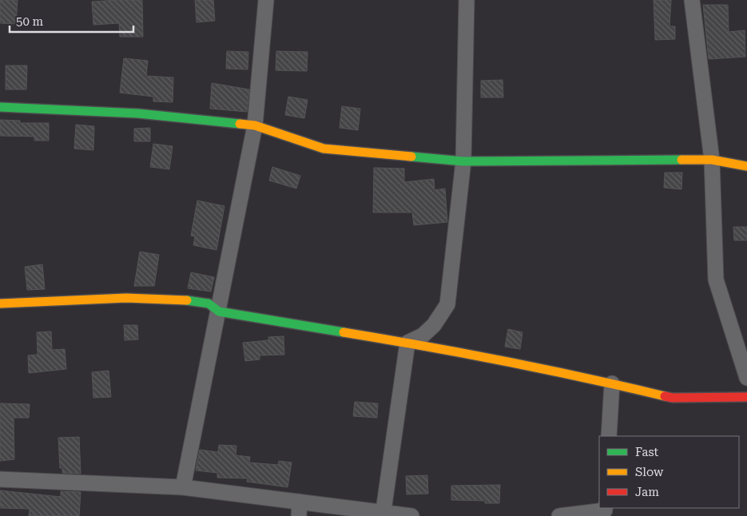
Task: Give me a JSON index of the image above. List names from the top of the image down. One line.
{"legend":["Fast","Slow","Jam"],"scale_bar":"50 m"}
